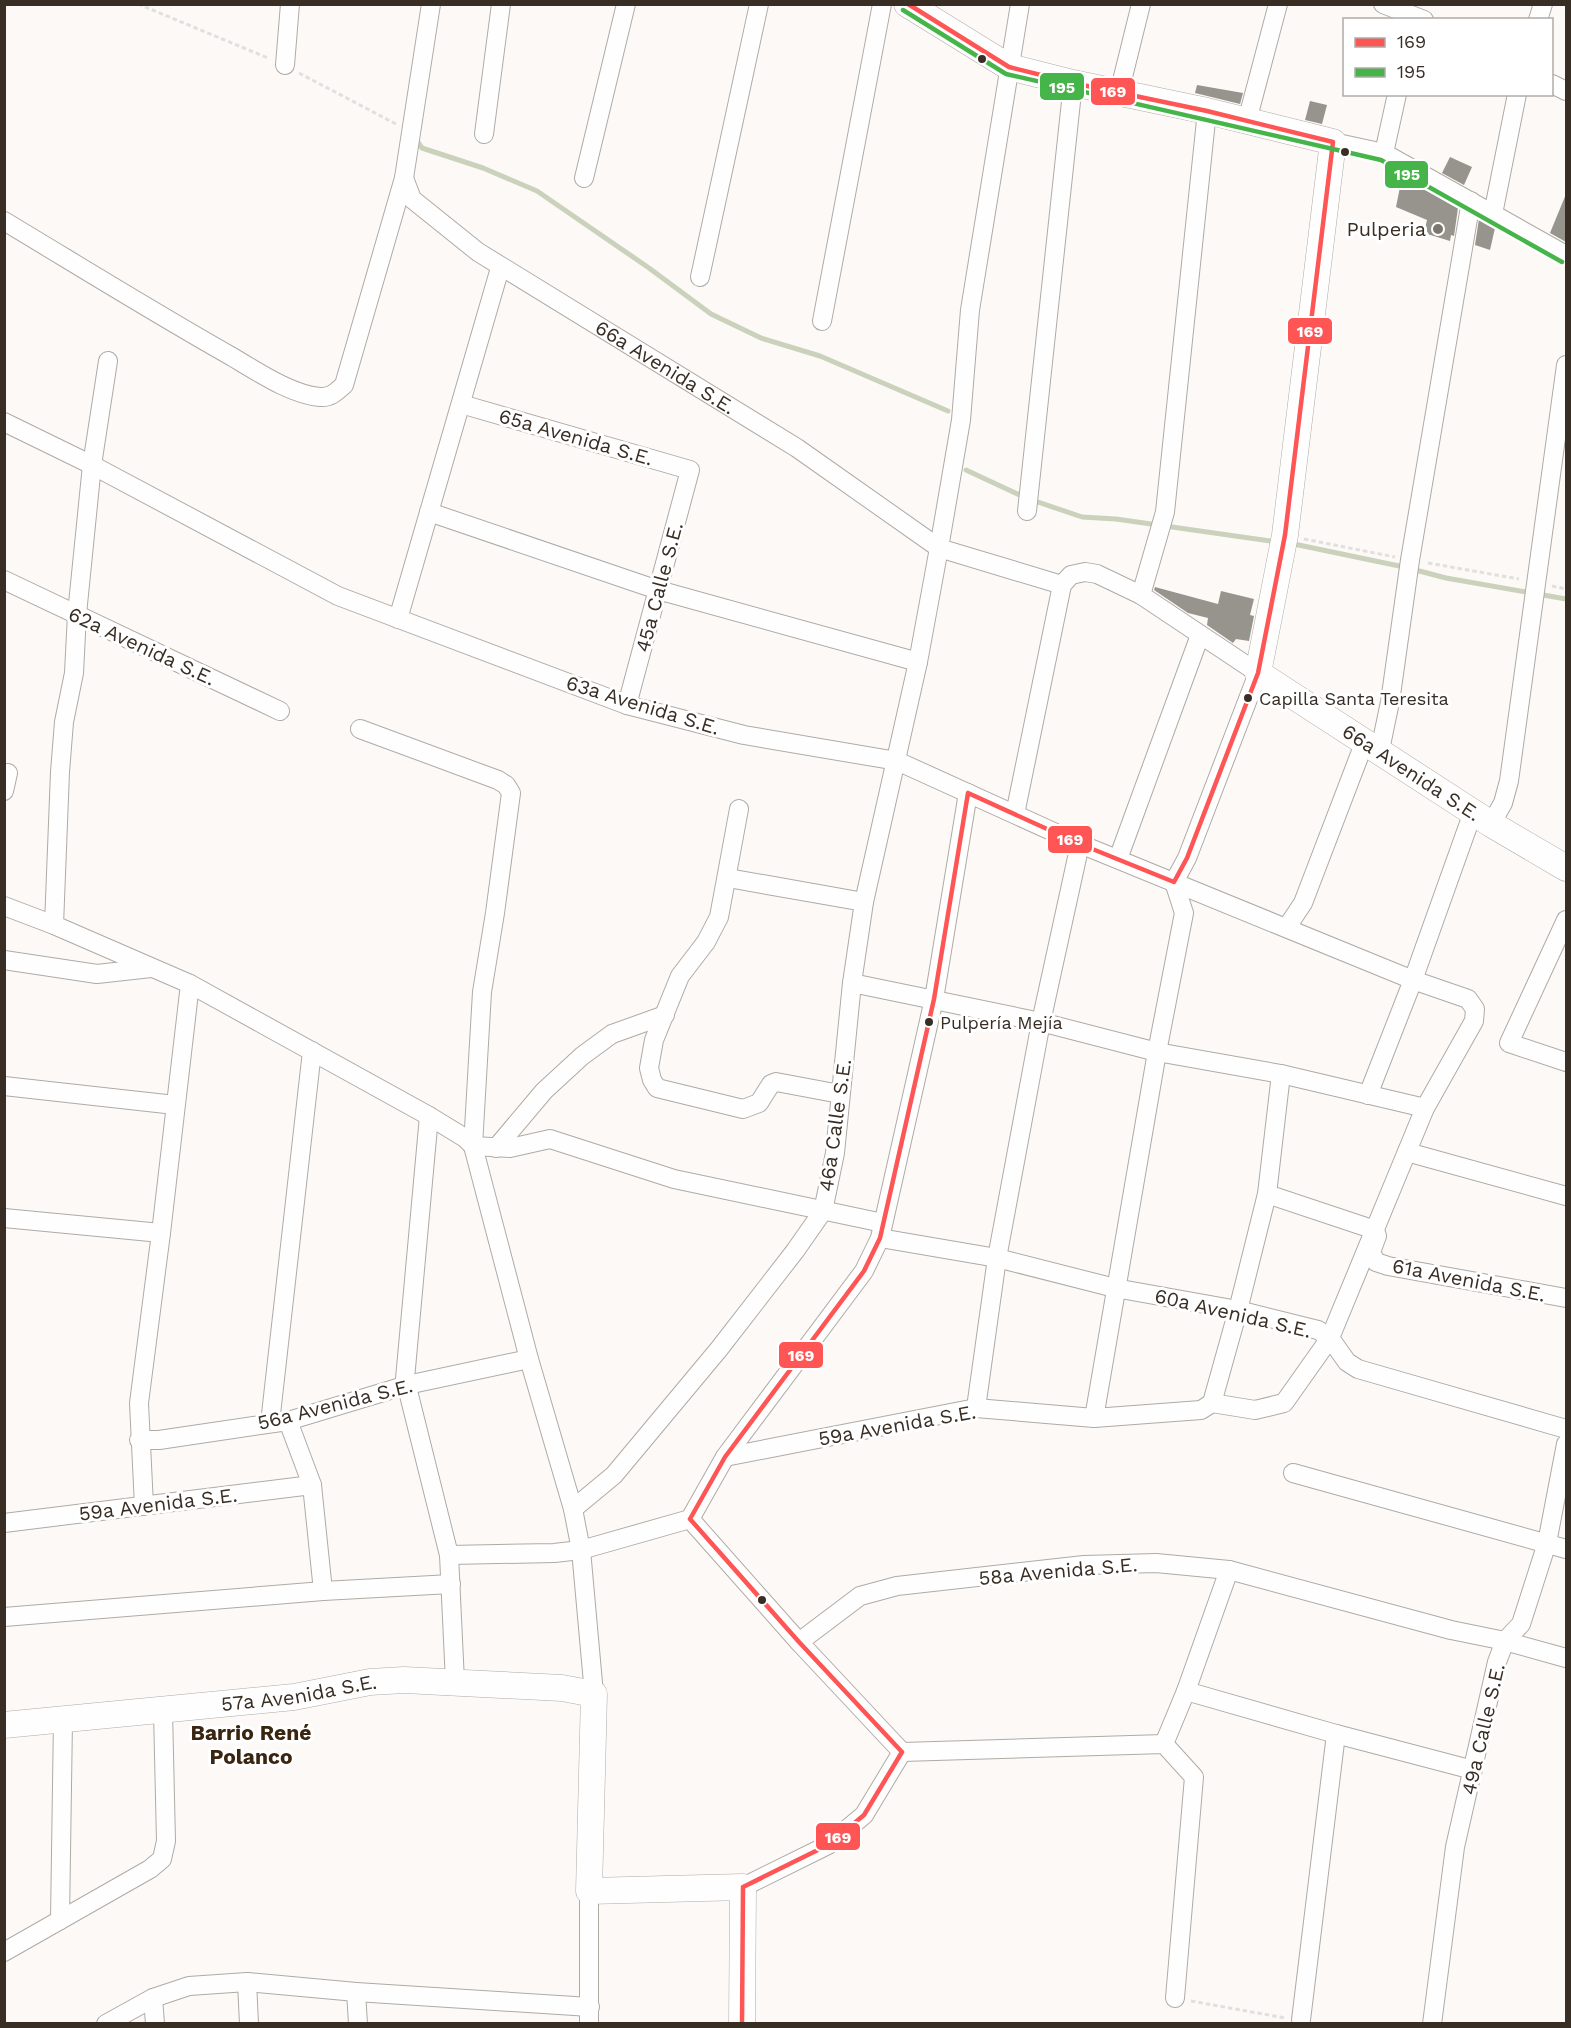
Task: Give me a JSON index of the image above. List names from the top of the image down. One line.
{"streets":{"street":["66a Avenida S.E.","65a Avenida S.E.","45a Calle S.E.","62a Avenida S.E.","63a Avenida S.E.","46a Calle S.E.","61a Avenida S.E.","60a Avenida S.E.","56a Avenida S.E.","59a Avenida S.E.","58a Avenida S.E.","57a Avenida S.E.","49a Calle S.E."]},"crossings":[["66a Avenida S.E.","46a Calle S.E."],["65a Avenida S.E.","45a Calle S.E."],["45a Calle S.E.","63a Avenida S.E."],["63a Avenida S.E.","46a Calle S.E."],["46a Calle S.E.","60a Avenida S.E."],["58a Avenida S.E.","49a Calle S.E."]],"districts":["Barrio René Polanco"],"places":["Pulperia","Capilla Santa Teresita","Pulpería Mejía"],"lines":["transit line 169","transit line 195"],"legend":["169","195"]}
